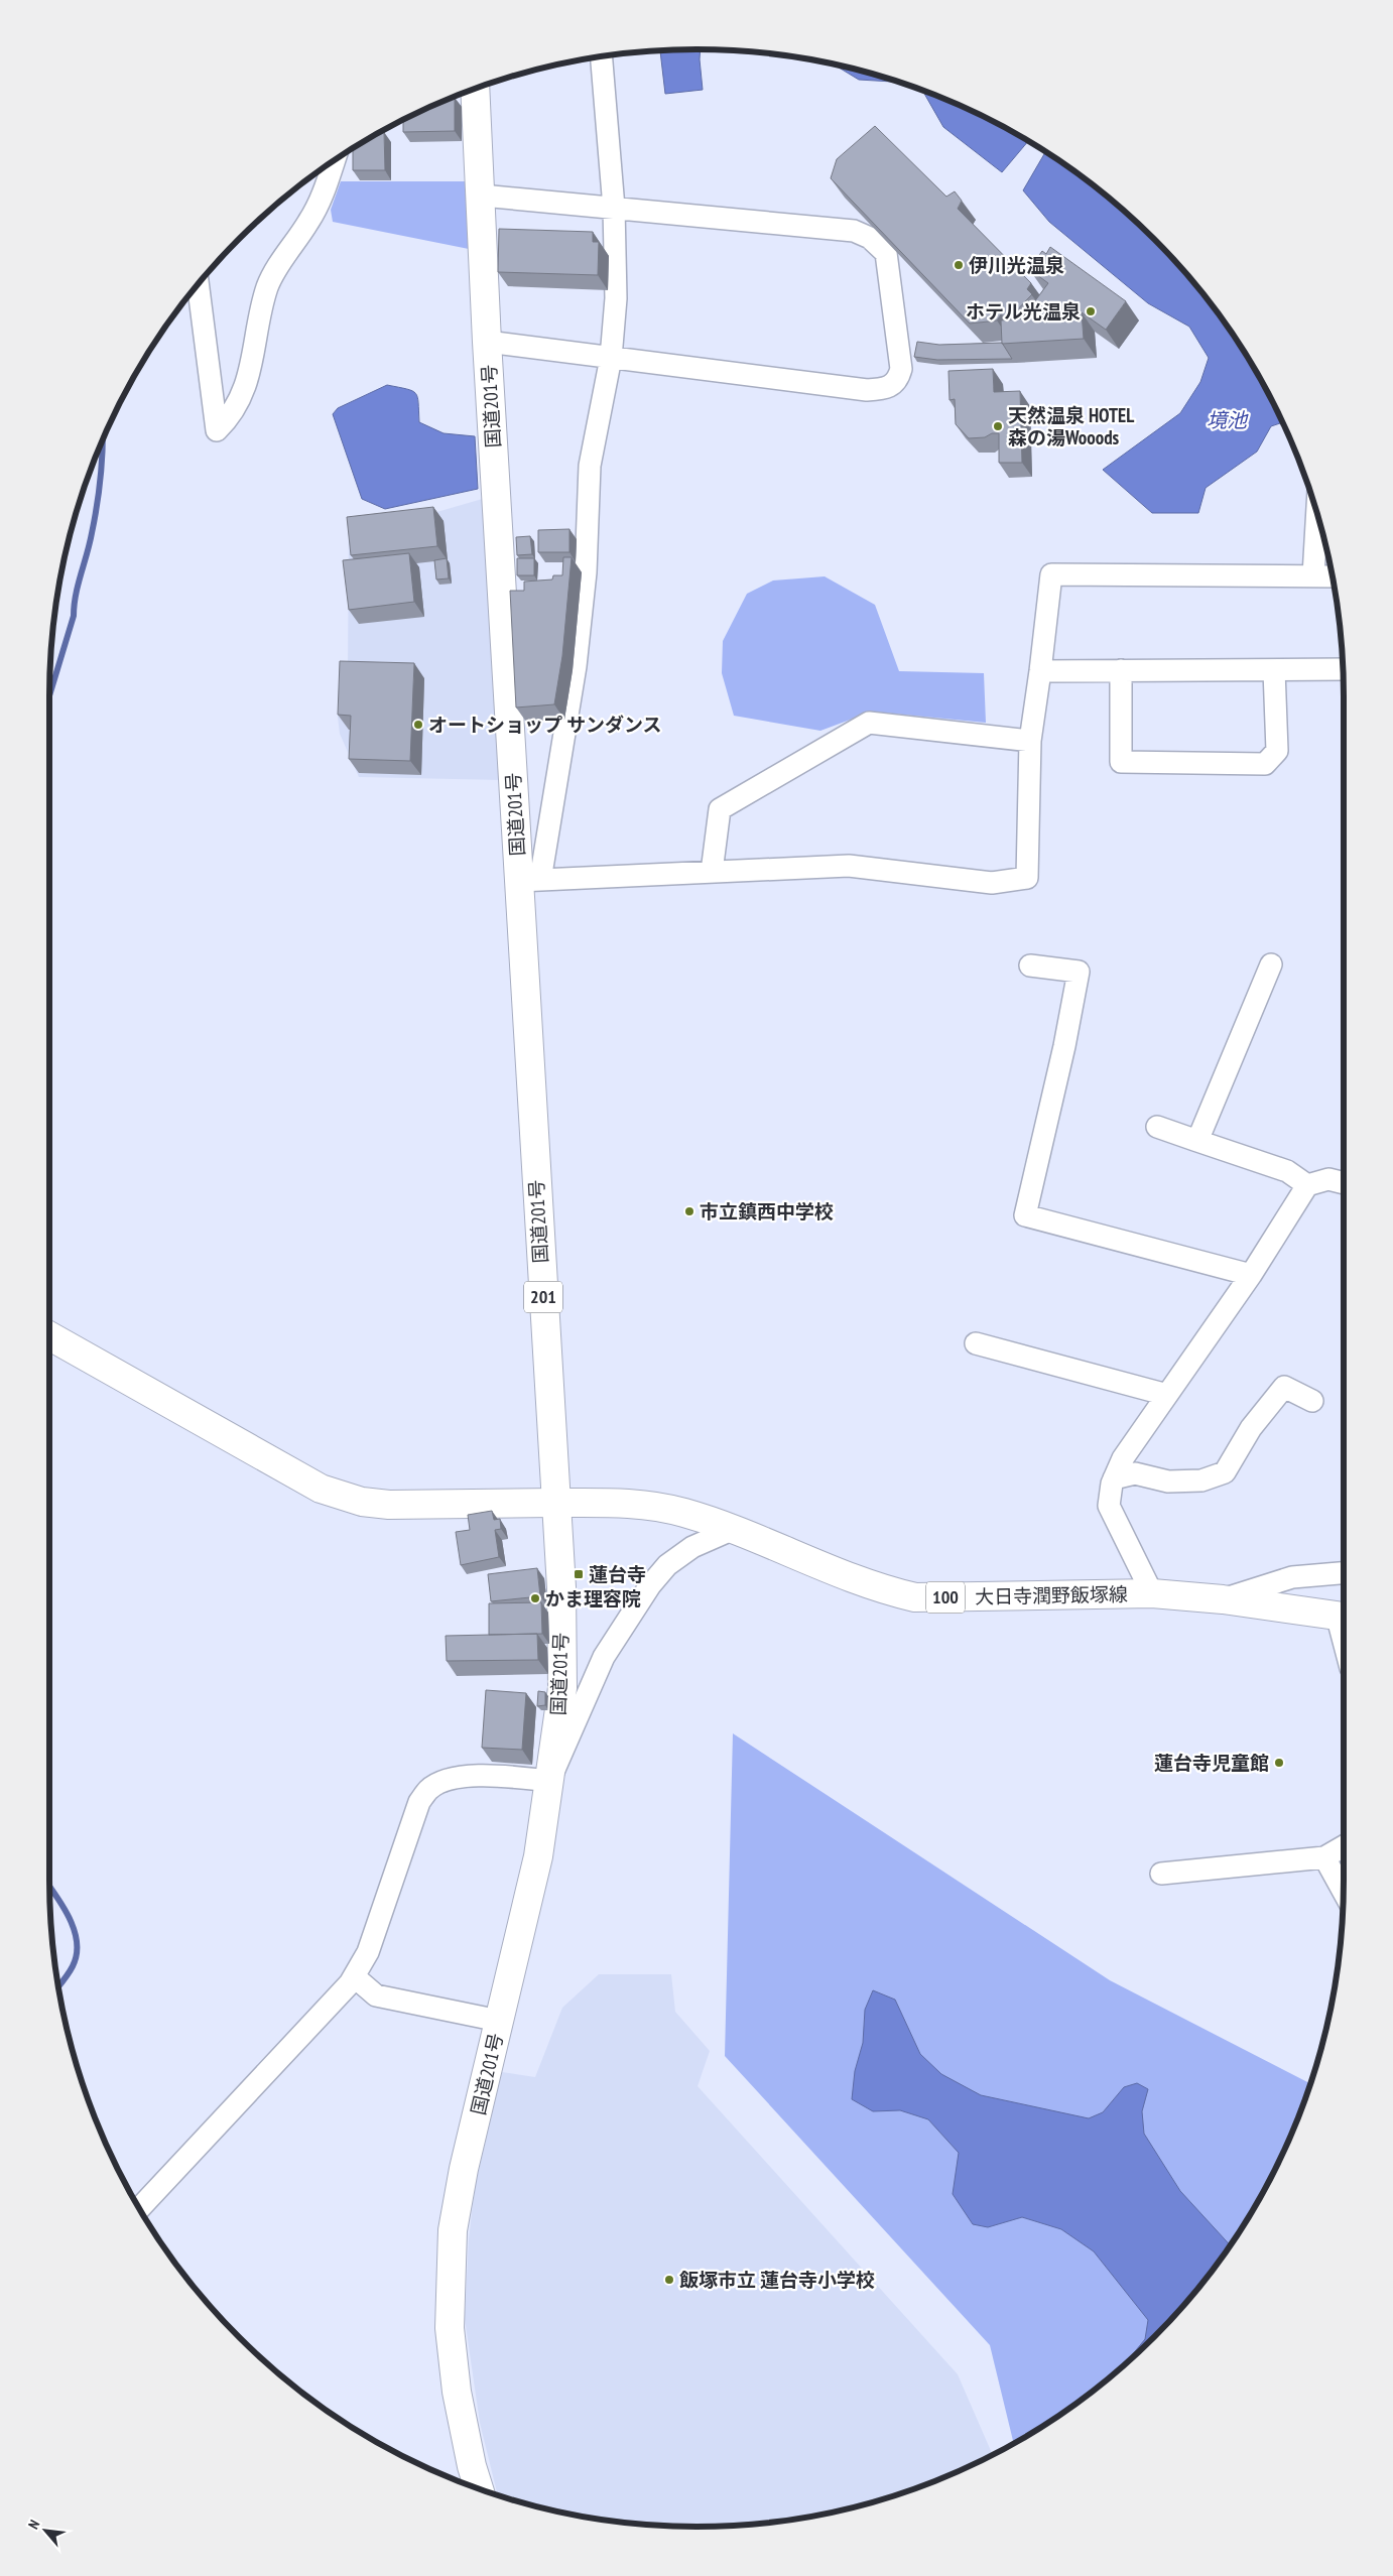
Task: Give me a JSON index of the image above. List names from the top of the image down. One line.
{"streets":{"main road":["国道201号","201","大日寺潤野飯塚線","100"]},"crossings":[["国道201号","大日寺潤野飯塚線"]],"water":["境池"],"places":{"other":["伊川光温泉","ホテル光温泉","天然温泉 HOTEL 森の湯Wooods","オートショップ サンダンス","市立鎮西中学校","かま理容院","蓮台寺児童館","飯塚市立 蓮台寺小学校"],"transit":["蓮台寺"]},"north":"top left"}
